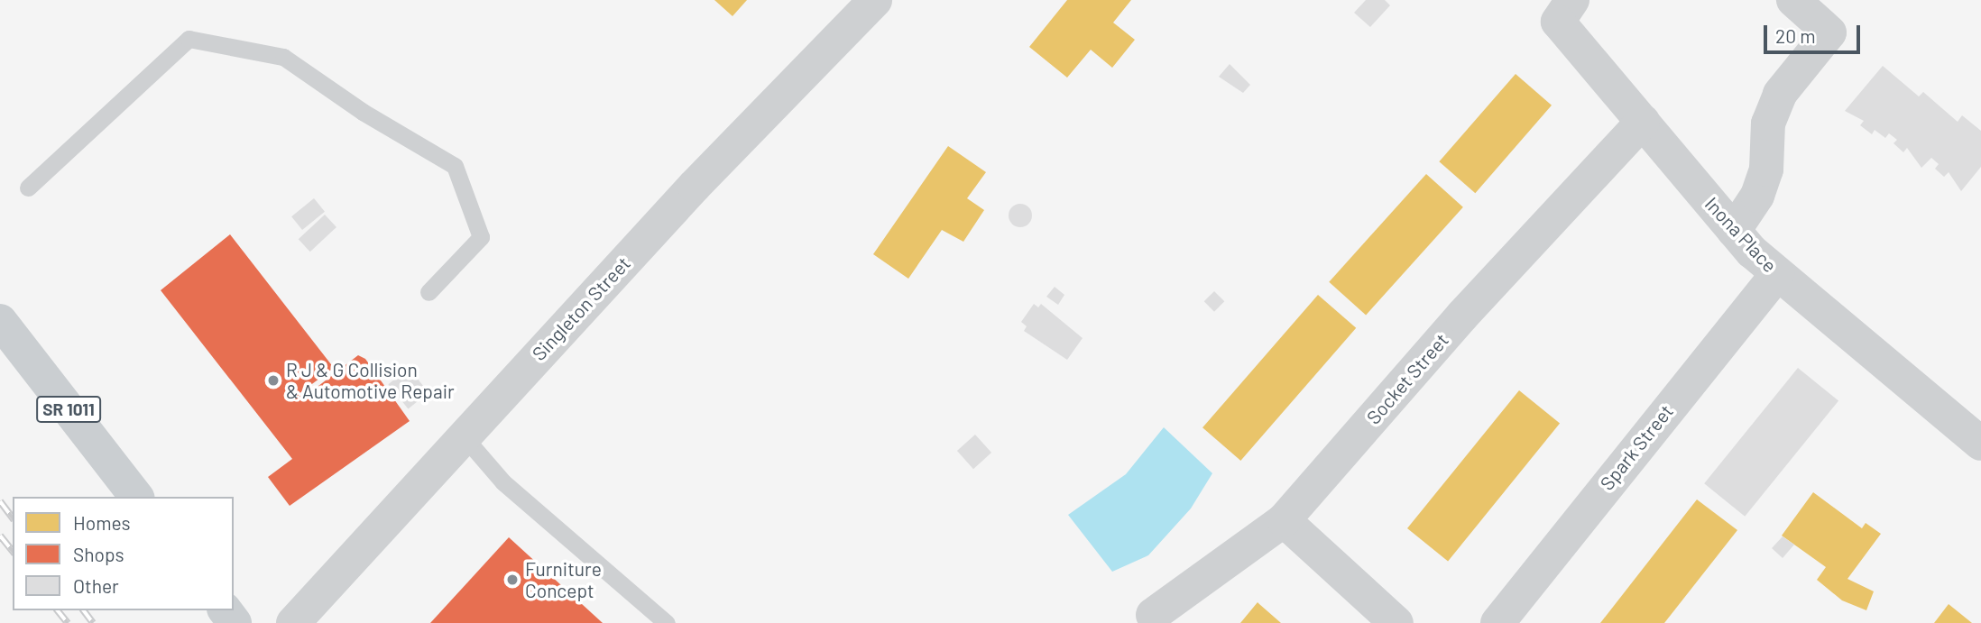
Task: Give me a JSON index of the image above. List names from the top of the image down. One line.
{"streets":{"main road":["SR 1011"],"street":["Inona Place","Singleton Street","Socket Street","Spark Street"]},"crossings":[["Inona Place","Socket Street"],["Inona Place","Spark Street"]],"places":["R J & G Collision & Automotive Repair","Furniture Concept"],"legend":["Homes","Shops","Other"],"scale_bar":"20 m"}
